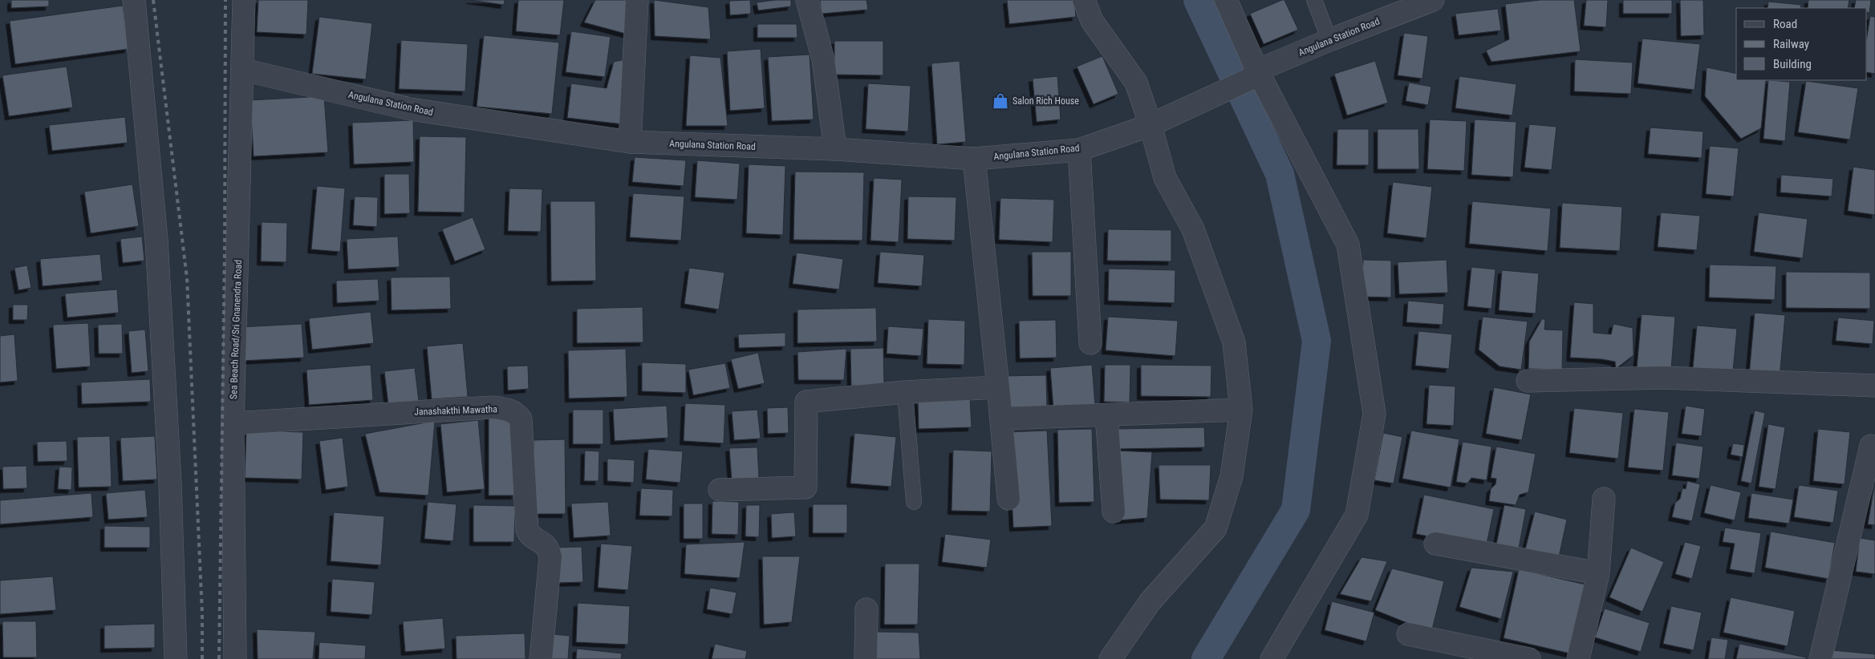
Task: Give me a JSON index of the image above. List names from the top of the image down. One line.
{"streets":{"street":["Angulana Station Road","Sea Beach Road/Sri Gnanendra Road","Janashakthi Mawatha"]},"crossings":[["Angulana Station Road","Sea Beach Road/Sri Gnanendra Road"],["Sea Beach Road/Sri Gnanendra Road","Janashakthi Mawatha"]],"places":{"shop":["Salon Rich House"]},"legend":["Road","Railway","Building"]}
